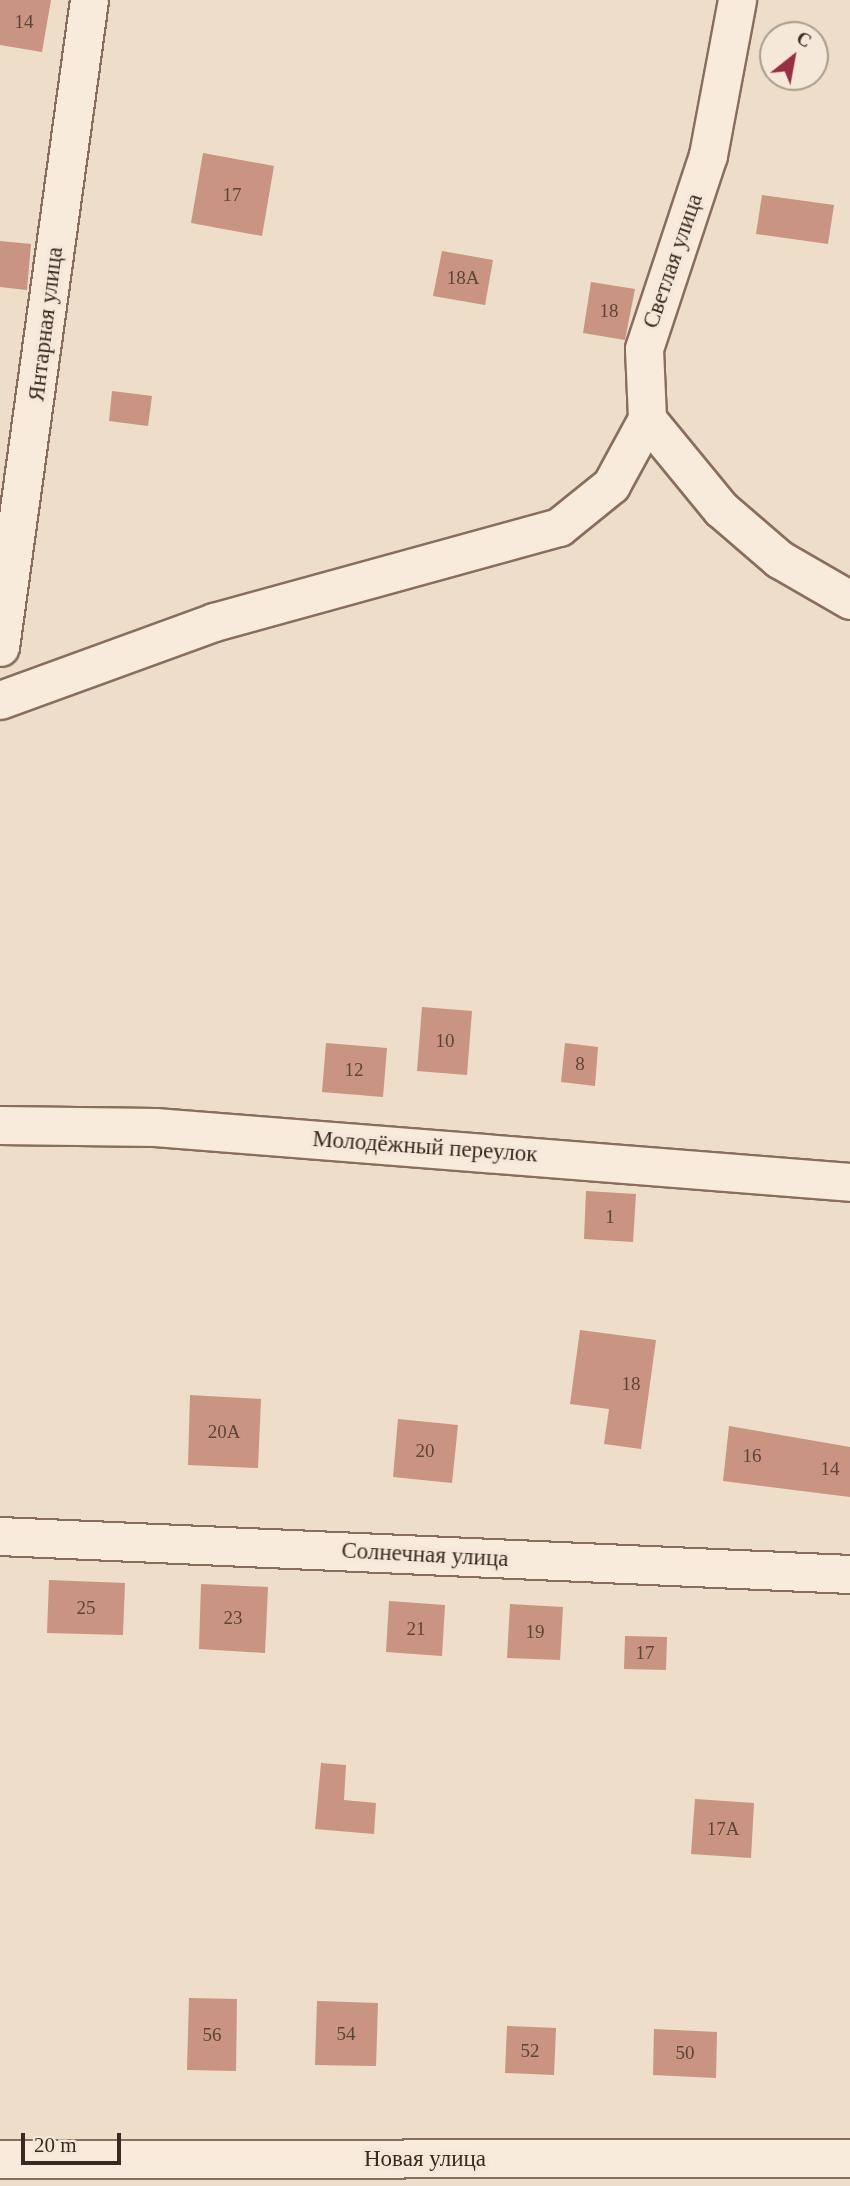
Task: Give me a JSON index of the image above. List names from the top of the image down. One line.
{"streets":{"street":["Светлая улица","Янтарная улица","Молодёжный переулок","Солнечная улица","Новая улица"]},"house_numbers":["14","17","18А","18","10","8","12","1","18","20А","20","16","14","25","23","21","19","17","17А","54","56","52","50"],"scale_bar":"20 m","north":"top right"}
